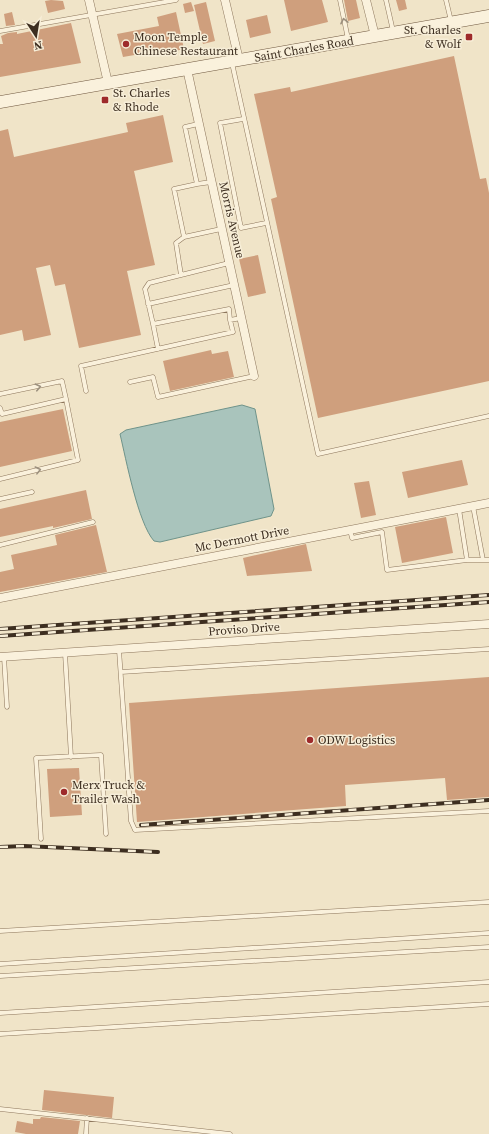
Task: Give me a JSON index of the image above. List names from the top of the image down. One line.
{"streets":{"main road":["Saint Charles Road"],"street":["Morris Avenue","Mc Dermott Drive","Proviso Drive"]},"crossings":[["Saint Charles Road","Morris Avenue"]],"places":{"transit":["St. Charles & Wolf","St. Charles & Rhode"],"other":["Moon Temple Chinese Restaurant","ODW Logistics","Merx Truck & Trailer Wash"]},"north":"bottom"}
